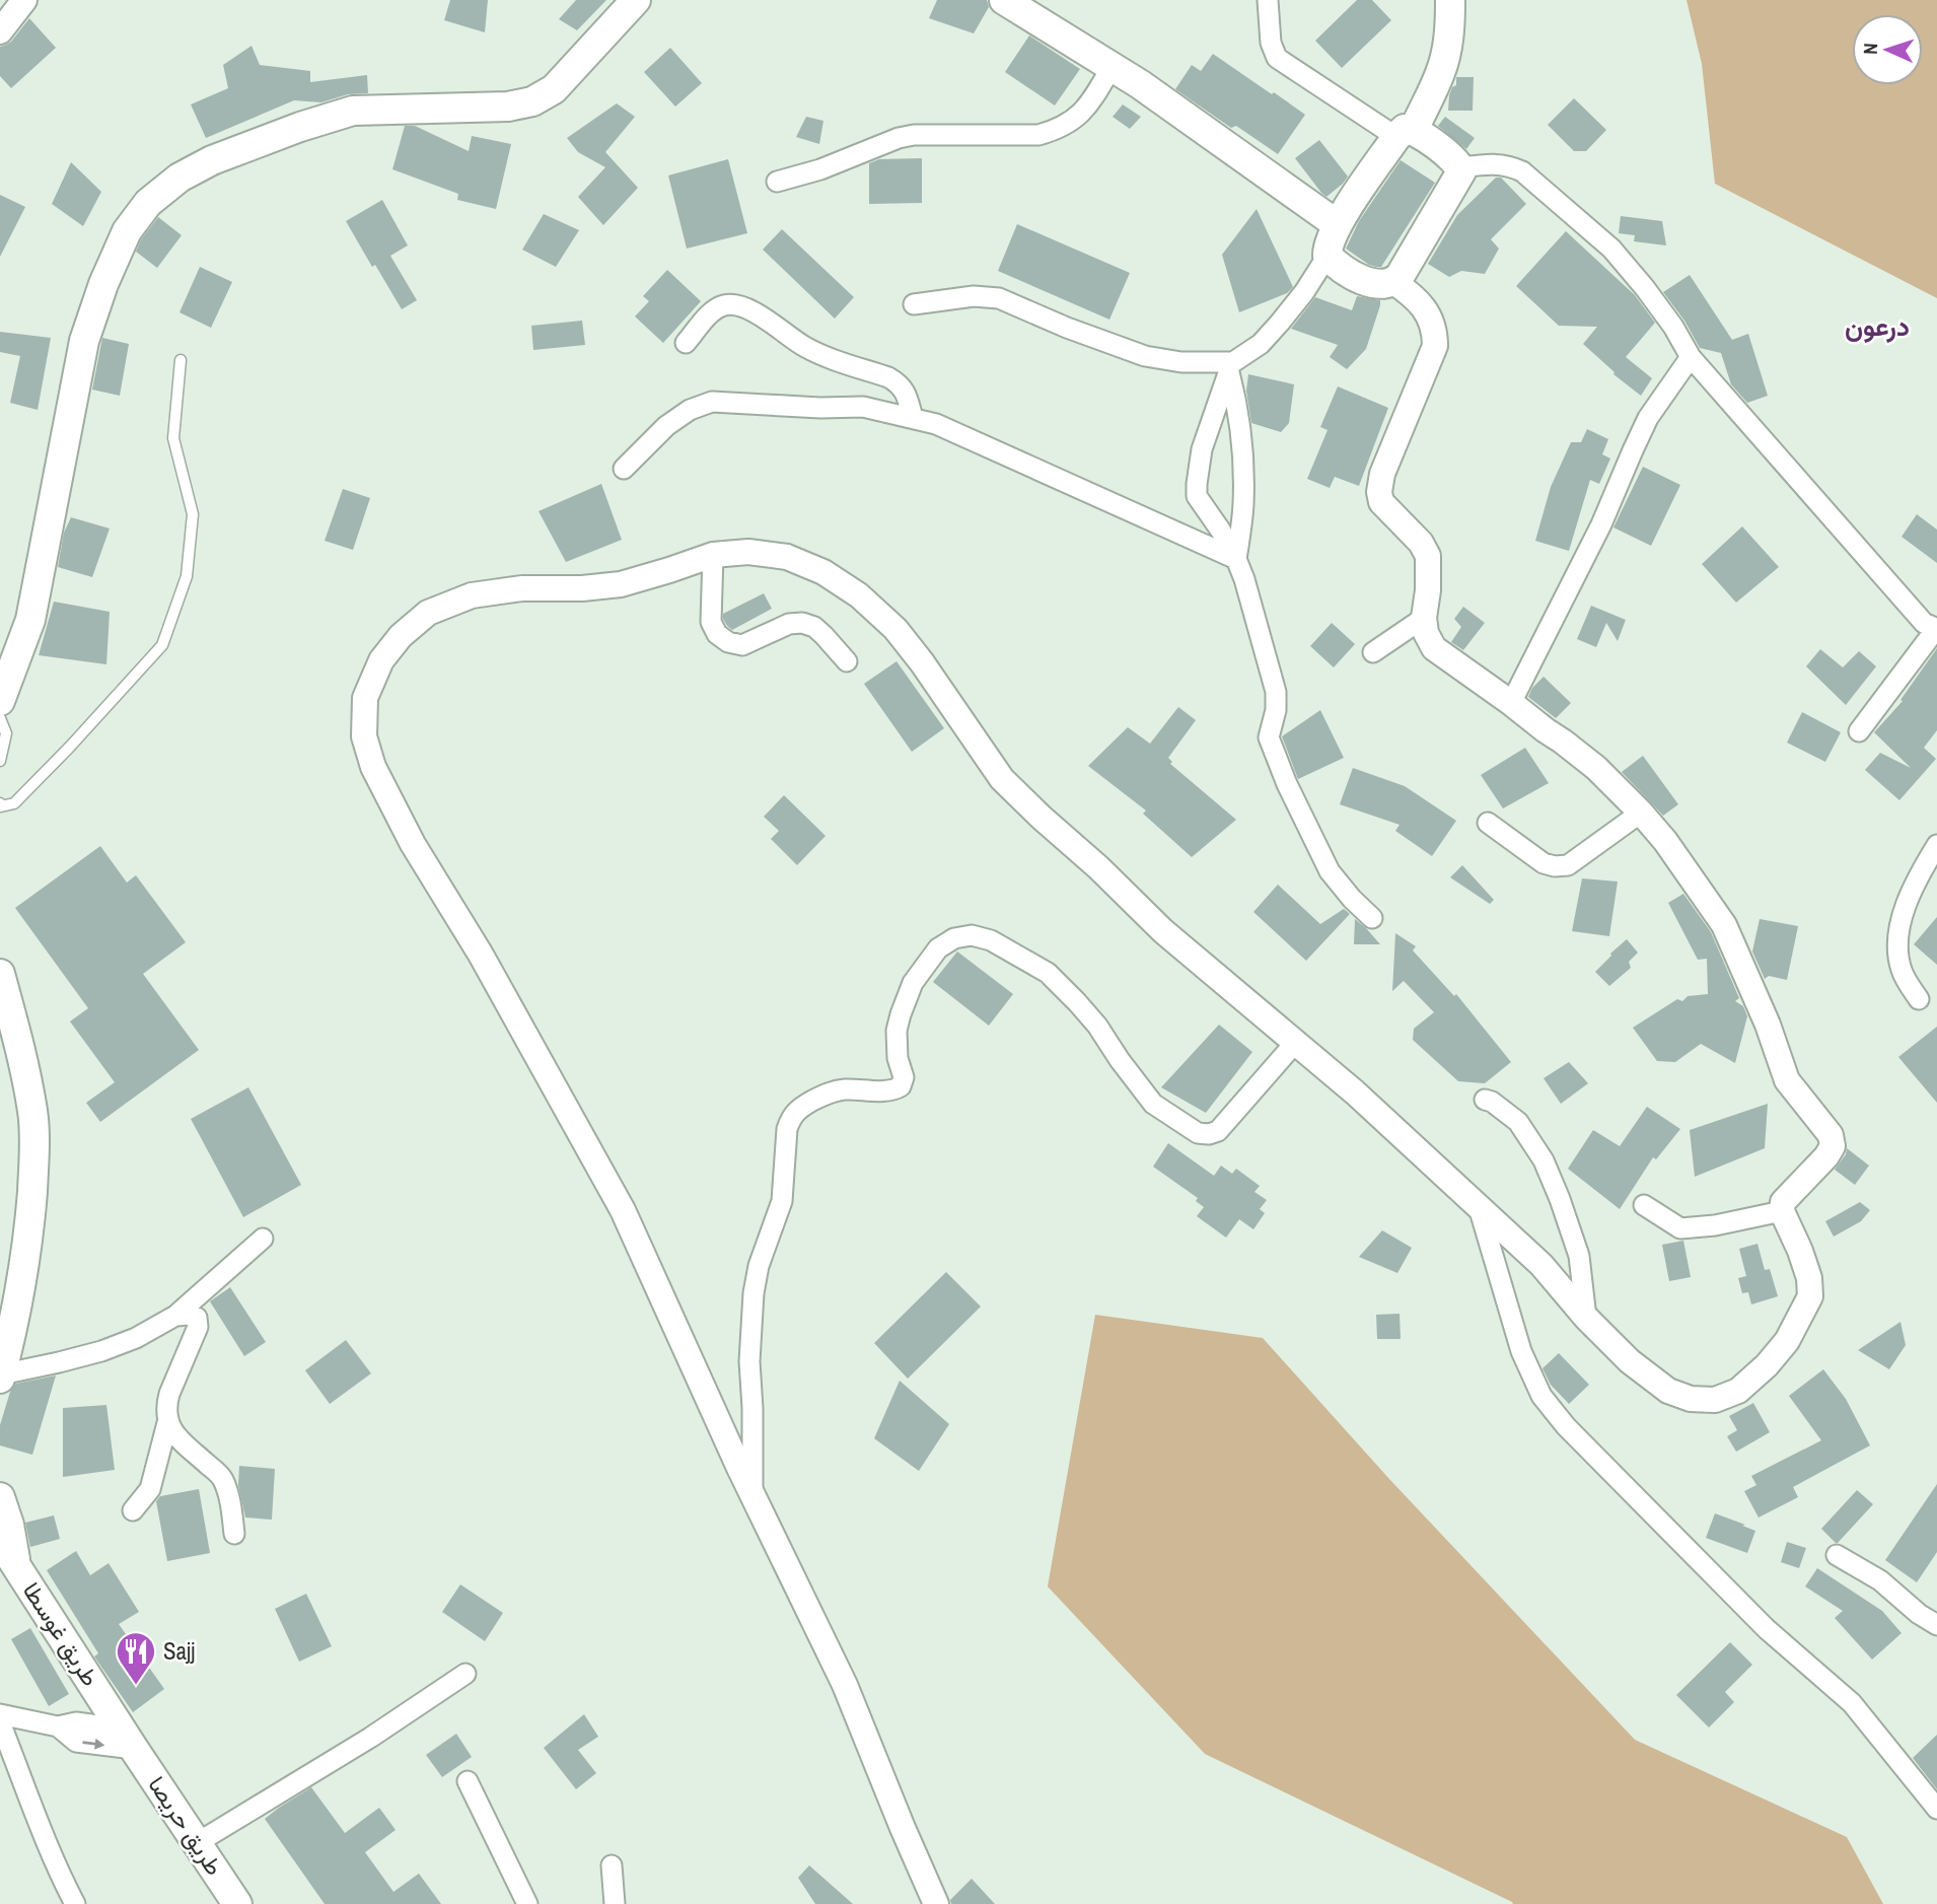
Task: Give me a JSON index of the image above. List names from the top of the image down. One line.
{"streets":{"main road":["طريق غوسطا","طريق حريصا"]},"crossings":[["طريق غوسطا","طريق حريصا"]],"districts":["درعون"],"places":{"restaurant":["Sajj"]},"north":"left"}
